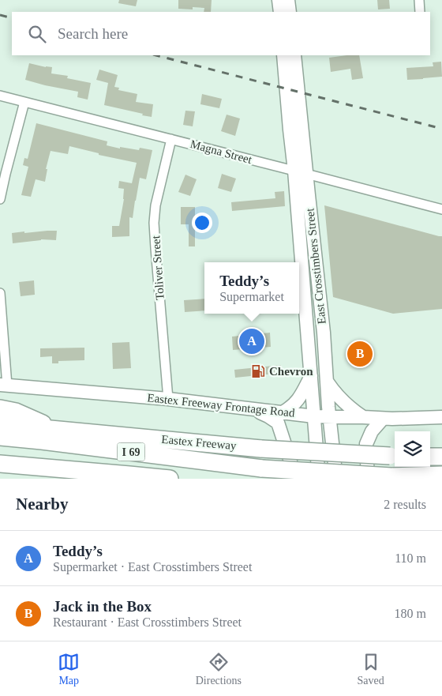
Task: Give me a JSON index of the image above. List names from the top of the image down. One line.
{"streets":{"highway":["Eastex Freeway","I 69"],"main road":["East Crosstimbers Street","Eastex Freeway Frontage Road"],"street":["Magna Street","Toliver Street"]},"crossings":[["Magna Street","East Crosstimbers Street"],["Magna Street","Toliver Street"],["East Crosstimbers Street","Eastex Freeway Frontage Road"],["Toliver Street","Eastex Freeway Frontage Road"]],"places":{"fuel station":["Chevron"]},"page":{"search":"Search here","popup":["Teddy’s","Supermarket"],"pins":["A","B"],"heading":["Nearby","2 results"],"list":[{"mark":"A","name":"Teddy’s","note":"Supermarket · East Crosstimbers Street","value":"110 m"},{"mark":"B","name":"Jack in the Box","note":"Restaurant · East Crosstimbers Street","value":"180 m"}],"nav":["Map","Directions","Saved"]}}
